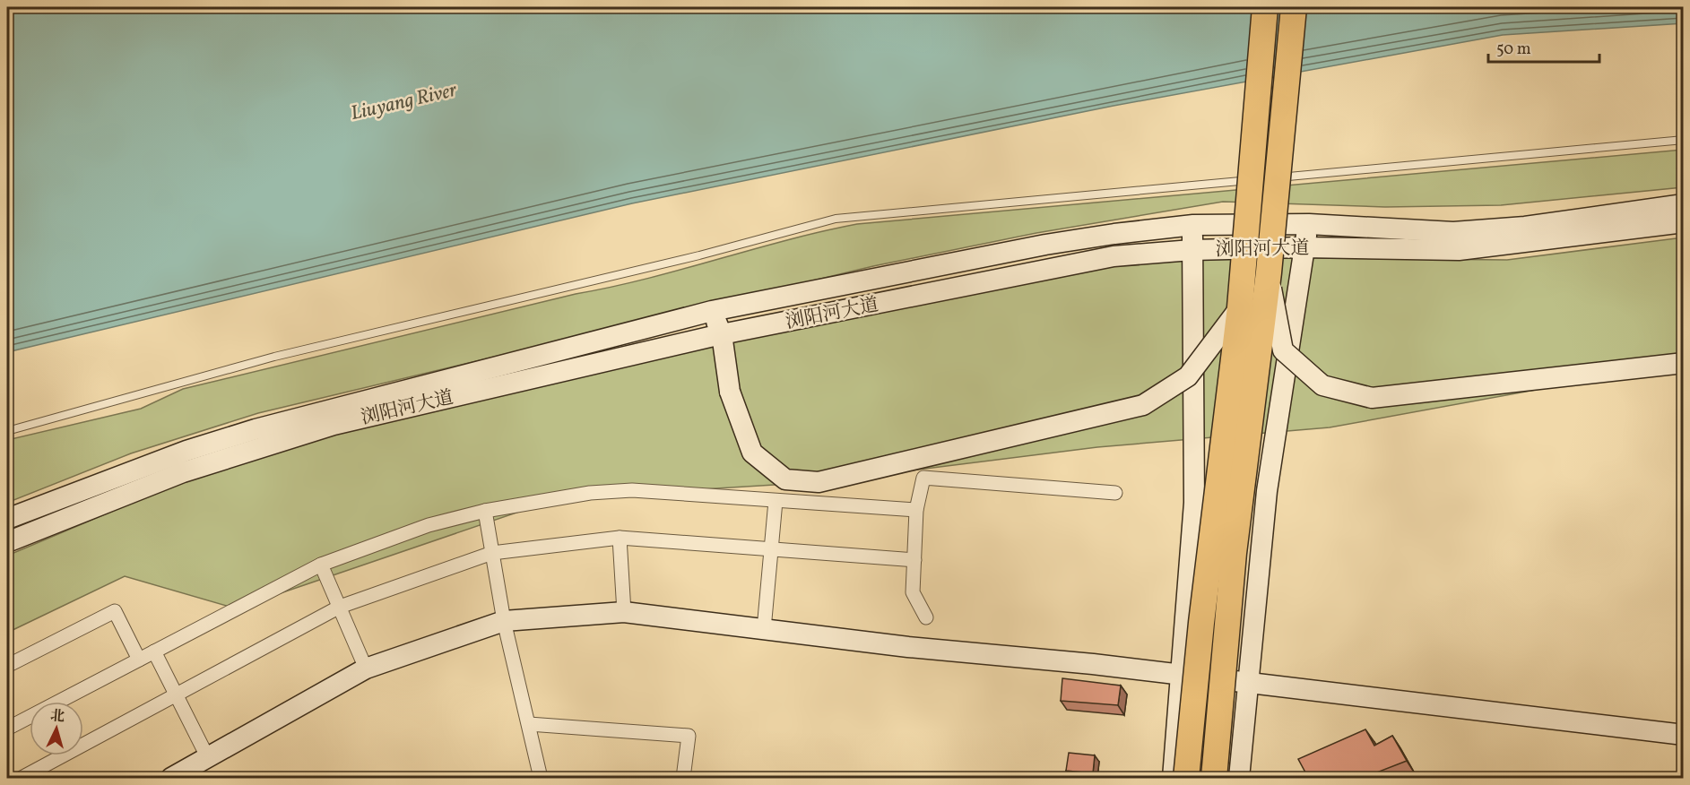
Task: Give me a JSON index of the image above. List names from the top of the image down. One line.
{"streets":{"main road":["浏阳河大道"]},"water":["Liuyang River"],"scale_bar":"50 m","north":"top"}
